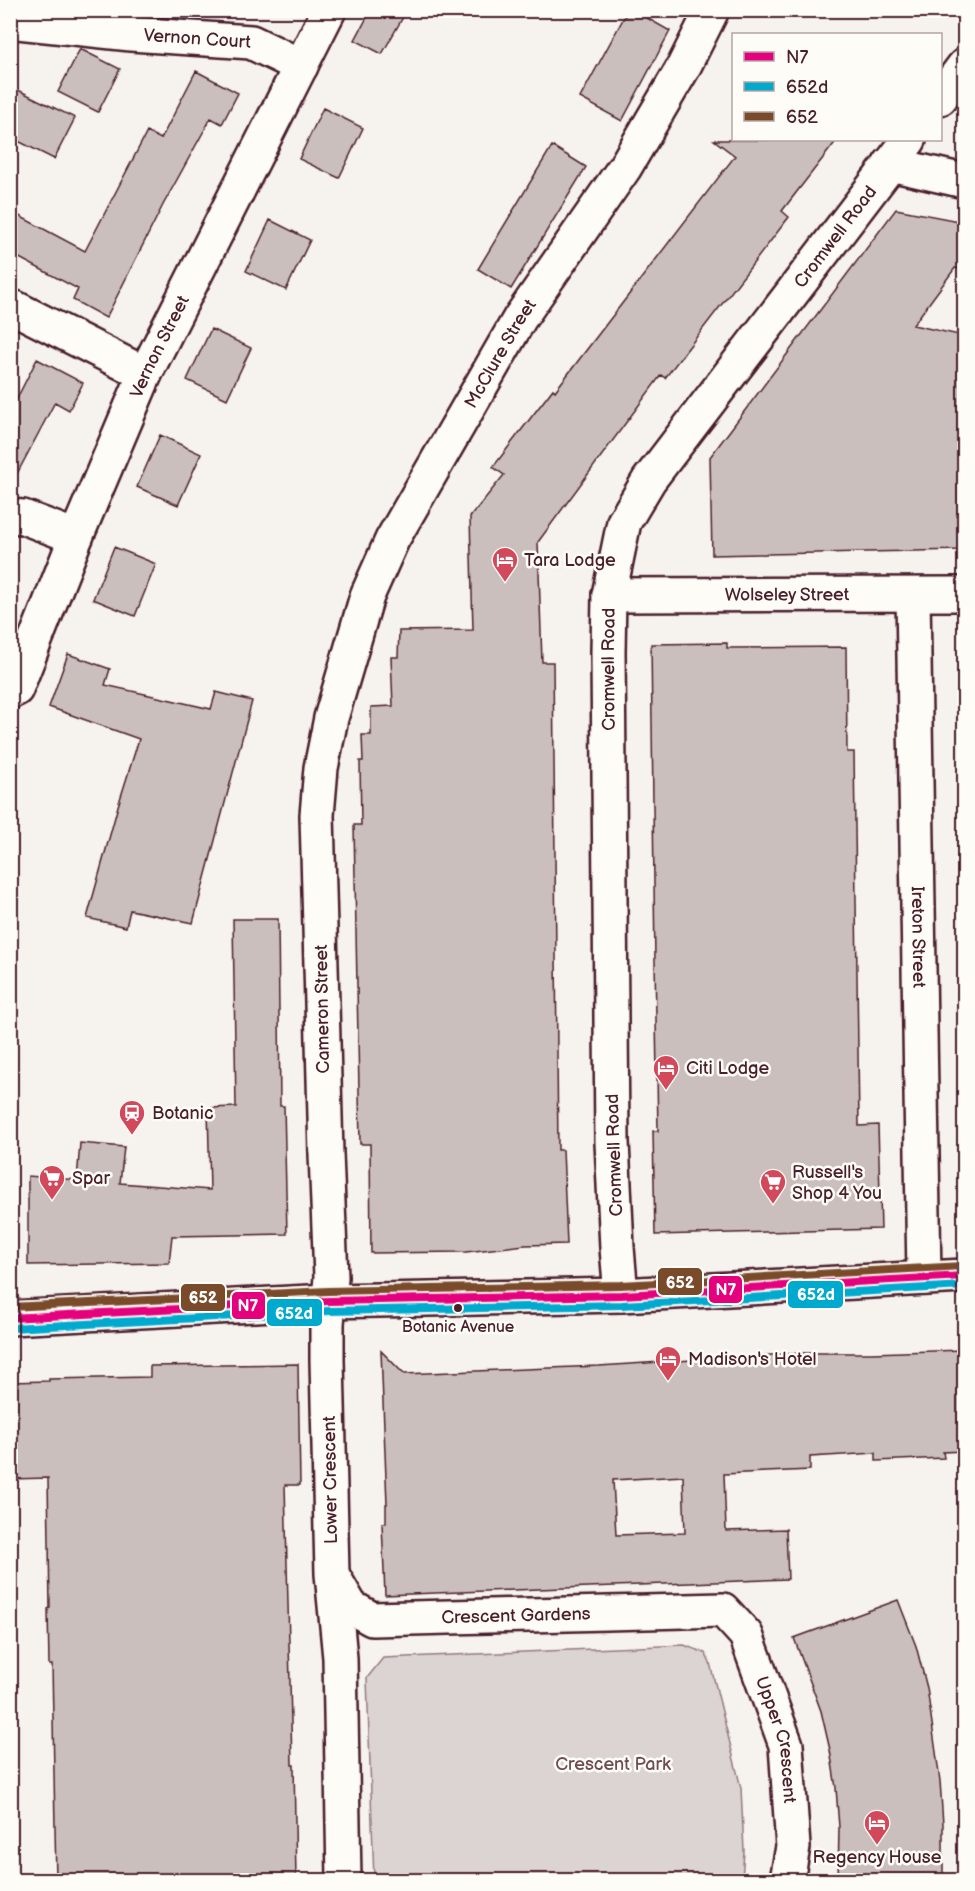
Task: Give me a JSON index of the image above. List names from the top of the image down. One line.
{"streets":{"street":["Vernon Court","Cromwell Road","Vernon Street","McClure Street","Wolseley Street","Ireton Street","Cameron Street","Lower Crescent","Crescent Gardens","Upper Crescent"]},"crossings":[["Vernon Court","Vernon Street"],["Cromwell Road","Wolseley Street"],["McClure Street","Cameron Street"],["Wolseley Street","Ireton Street"],["Cameron Street","Lower Crescent"],["Crescent Gardens","Upper Crescent"]],"parks":["Crescent Park"],"places":{"hotel":["Tara Lodge","Citi Lodge","Madison's Hotel","Regency House"],"station":["Botanic"],"supermarket":["Spar","Russell's Shop 4 You"],"other":["Botanic Avenue"]},"lines":["transit line 652","transit line N7","transit line 652d"],"legend":["N7","652d","652"]}
